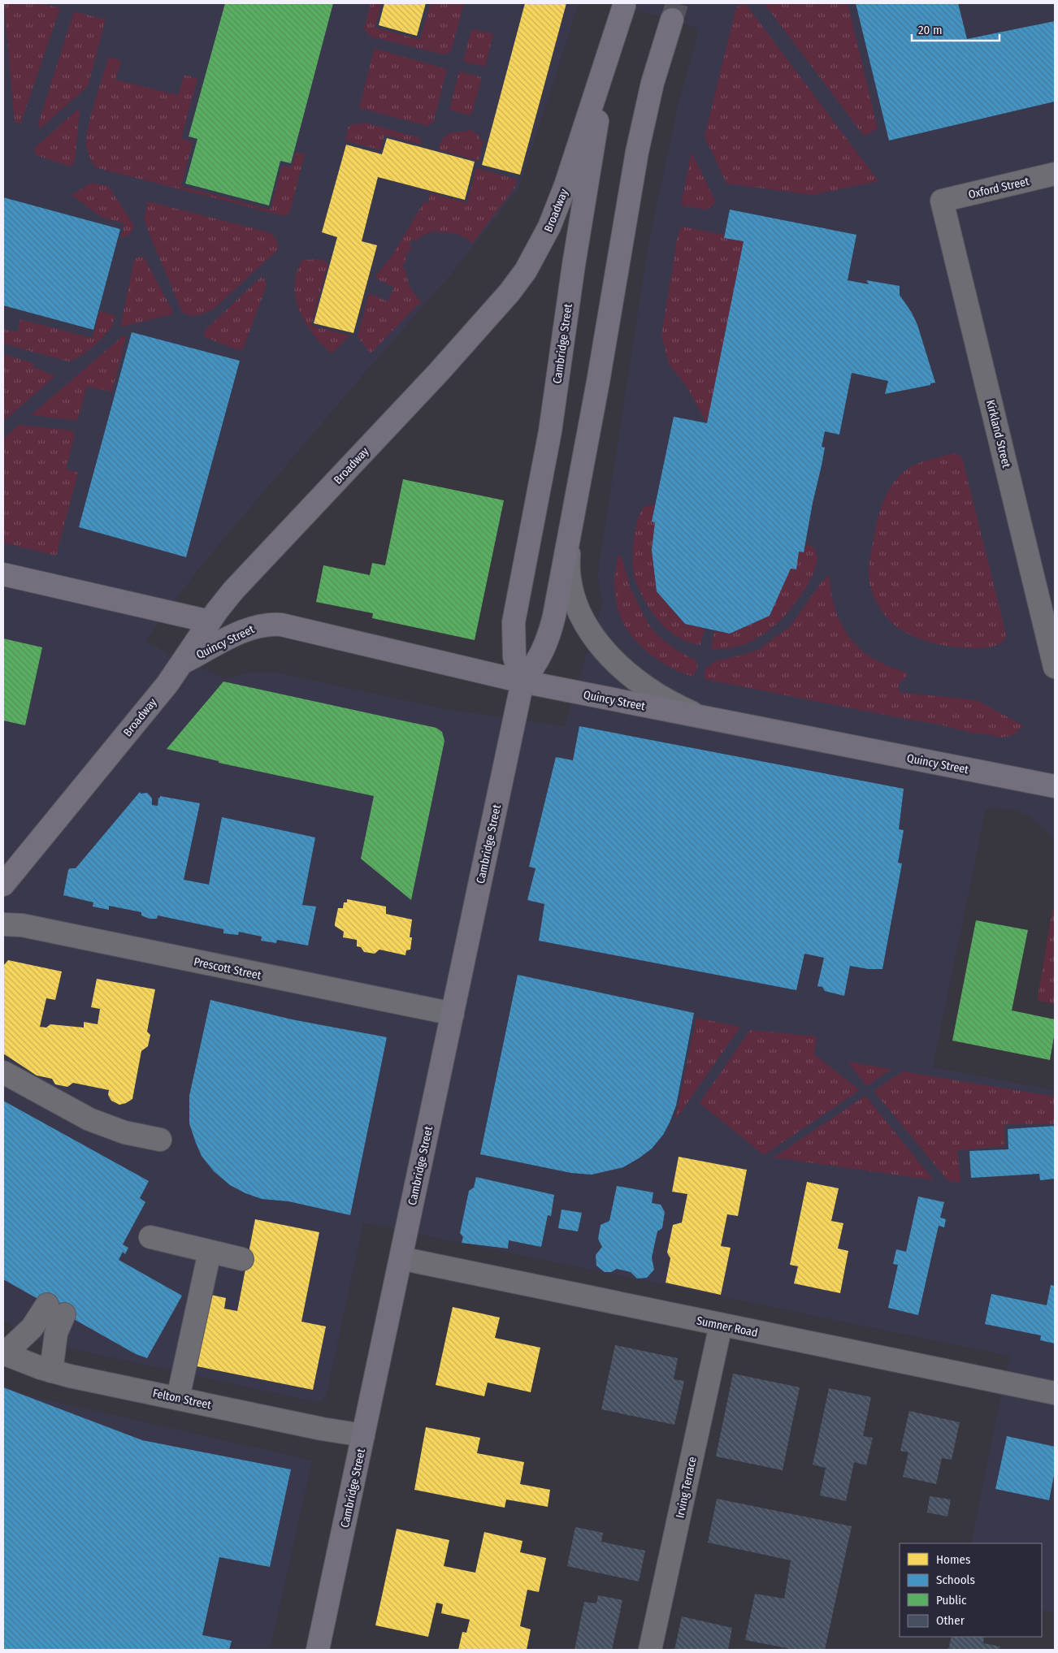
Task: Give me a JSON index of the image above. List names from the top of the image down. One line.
{"streets":{"main road":["Broadway","Cambridge Street","Quincy Street"],"street":["Oxford Street","Kirkland Street","Prescott Street","Sumner Road","Felton Street","Irving Terrace"]},"crossings":[["Oxford Street","Kirkland Street"],["Broadway","Cambridge Street"],["Broadway","Quincy Street"],["Cambridge Street","Quincy Street"],["Cambridge Street","Prescott Street"],["Cambridge Street","Sumner Road"],["Cambridge Street","Felton Street"],["Sumner Road","Irving Terrace"]],"legend":["Homes","Schools","Public","Other"],"scale_bar":"20 m"}
